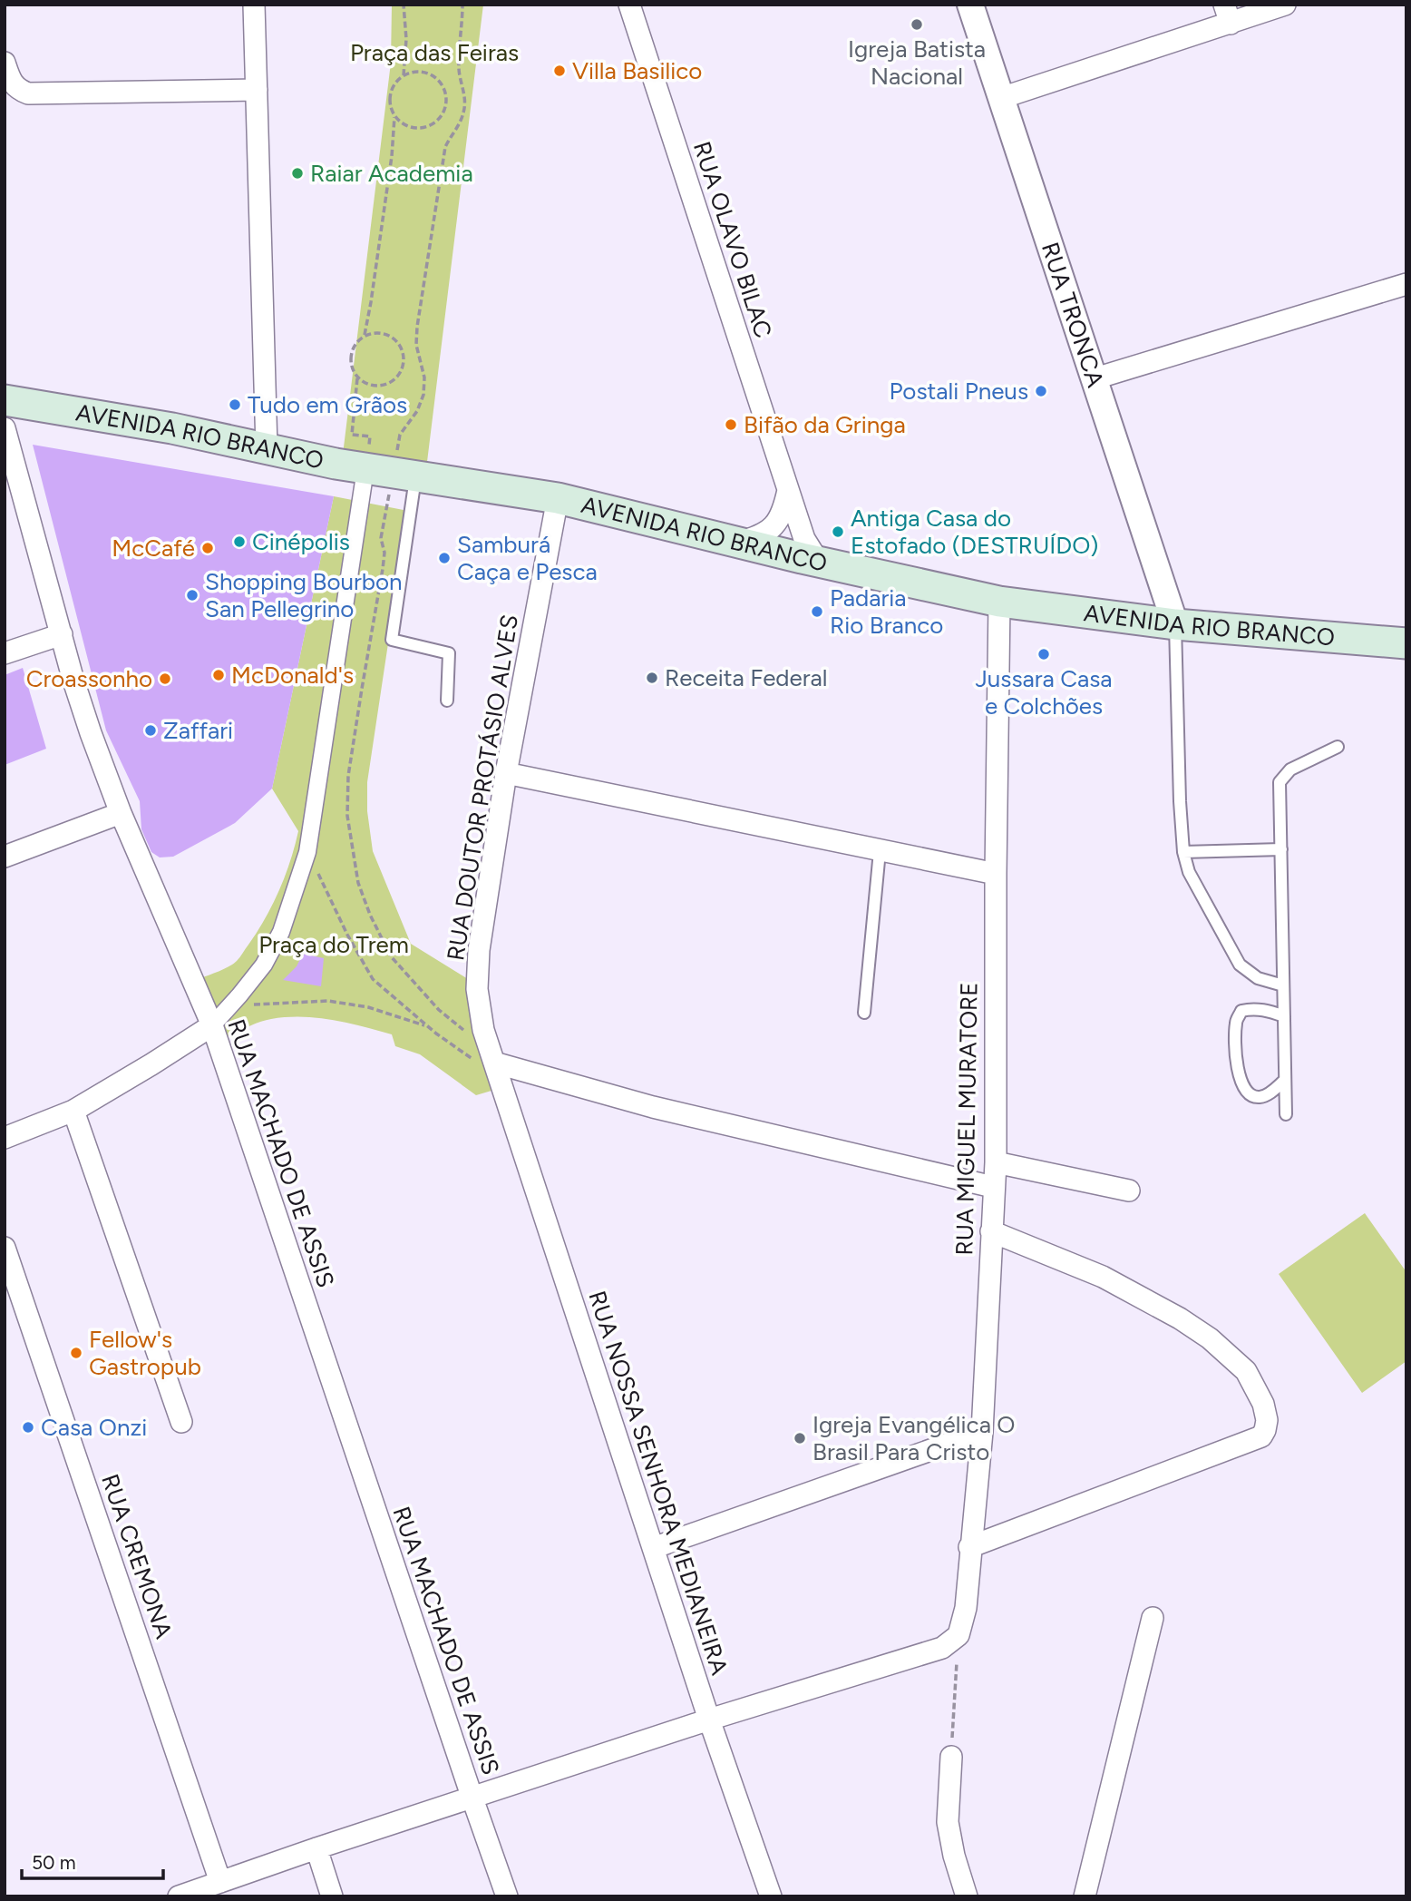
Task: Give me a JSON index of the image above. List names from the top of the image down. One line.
{"streets":{"main road":["AVENIDA RIO BRANCO"],"street":["RUA OLAVO BILAC","RUA TRONCA","RUA DOUTOR PROTÁSIO ALVES","RUA MIGUEL MURATORE","RUA MACHADO DE ASSIS","RUA NOSSA SENHORA MEDIANEIRA","RUA CREMONA"]},"crossings":[["RUA OLAVO BILAC","AVENIDA RIO BRANCO"],["RUA TRONCA","AVENIDA RIO BRANCO"],["AVENIDA RIO BRANCO","RUA DOUTOR PROTÁSIO ALVES"],["AVENIDA RIO BRANCO","RUA MIGUEL MURATORE"],["RUA DOUTOR PROTÁSIO ALVES","RUA NOSSA SENHORA MEDIANEIRA"]],"parks":["Praça das Feiras","Praça do Trem"],"places":["Igreja Batista Nacional","Villa Basilico","Raiar Academia","Postali Pneus","Tudo em Grãos","Bifão da Gringa","Antiga Casa do Estofado (DESTRUÍDO)","Cinépolis","McCafé","Samburá Caça e Pesca","Shopping Bourbon San Pellegrino","Padaria Rio Branco","Jussara Casa e Colchões","McDonald's","Receita Federal","Croassonho","Zaffari","Fellow's Gastropub","Casa Onzi","Igreja Evangélica O Brasil Para Cristo"],"scale_bar":"50 m"}
